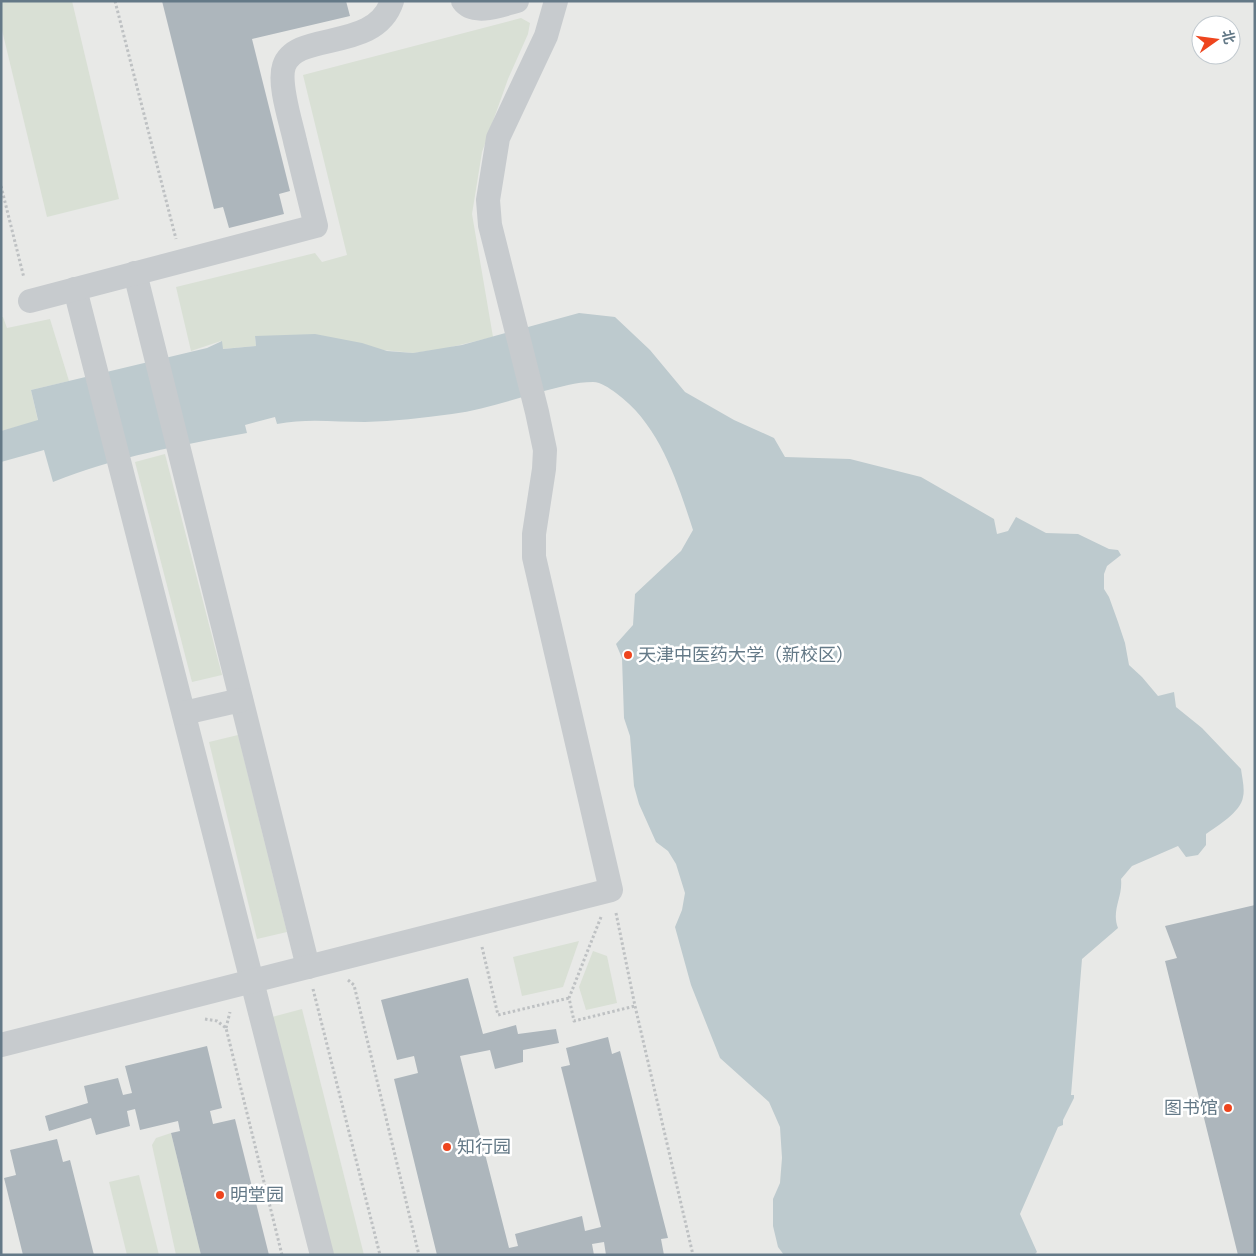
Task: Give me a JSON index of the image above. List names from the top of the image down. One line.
{"places":["天津中医药大学（新校区）","图书馆","知行园","明堂园"],"north":"right"}
